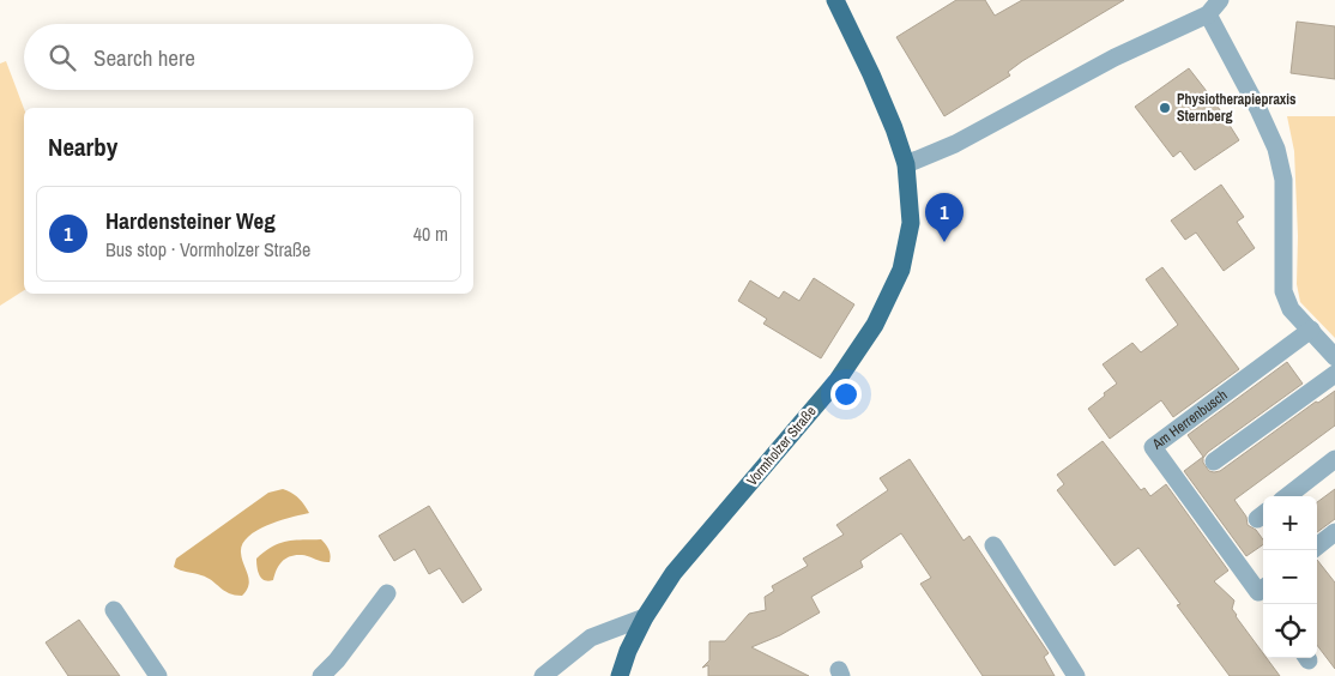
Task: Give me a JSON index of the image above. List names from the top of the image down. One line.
{"streets":{"main road":["Vormholzer Straße"],"street":["Am Herrenbusch"]},"places":["Physiotherapiepraxis Sternberg"],"page":{"search":"Search here","heading":"Nearby","list":[{"mark":"1","name":"Hardensteiner Weg","note":"Bus stop · Vormholzer Straße","value":"40 m"}],"pins":"1","map_buttons":["+","−"]}}
